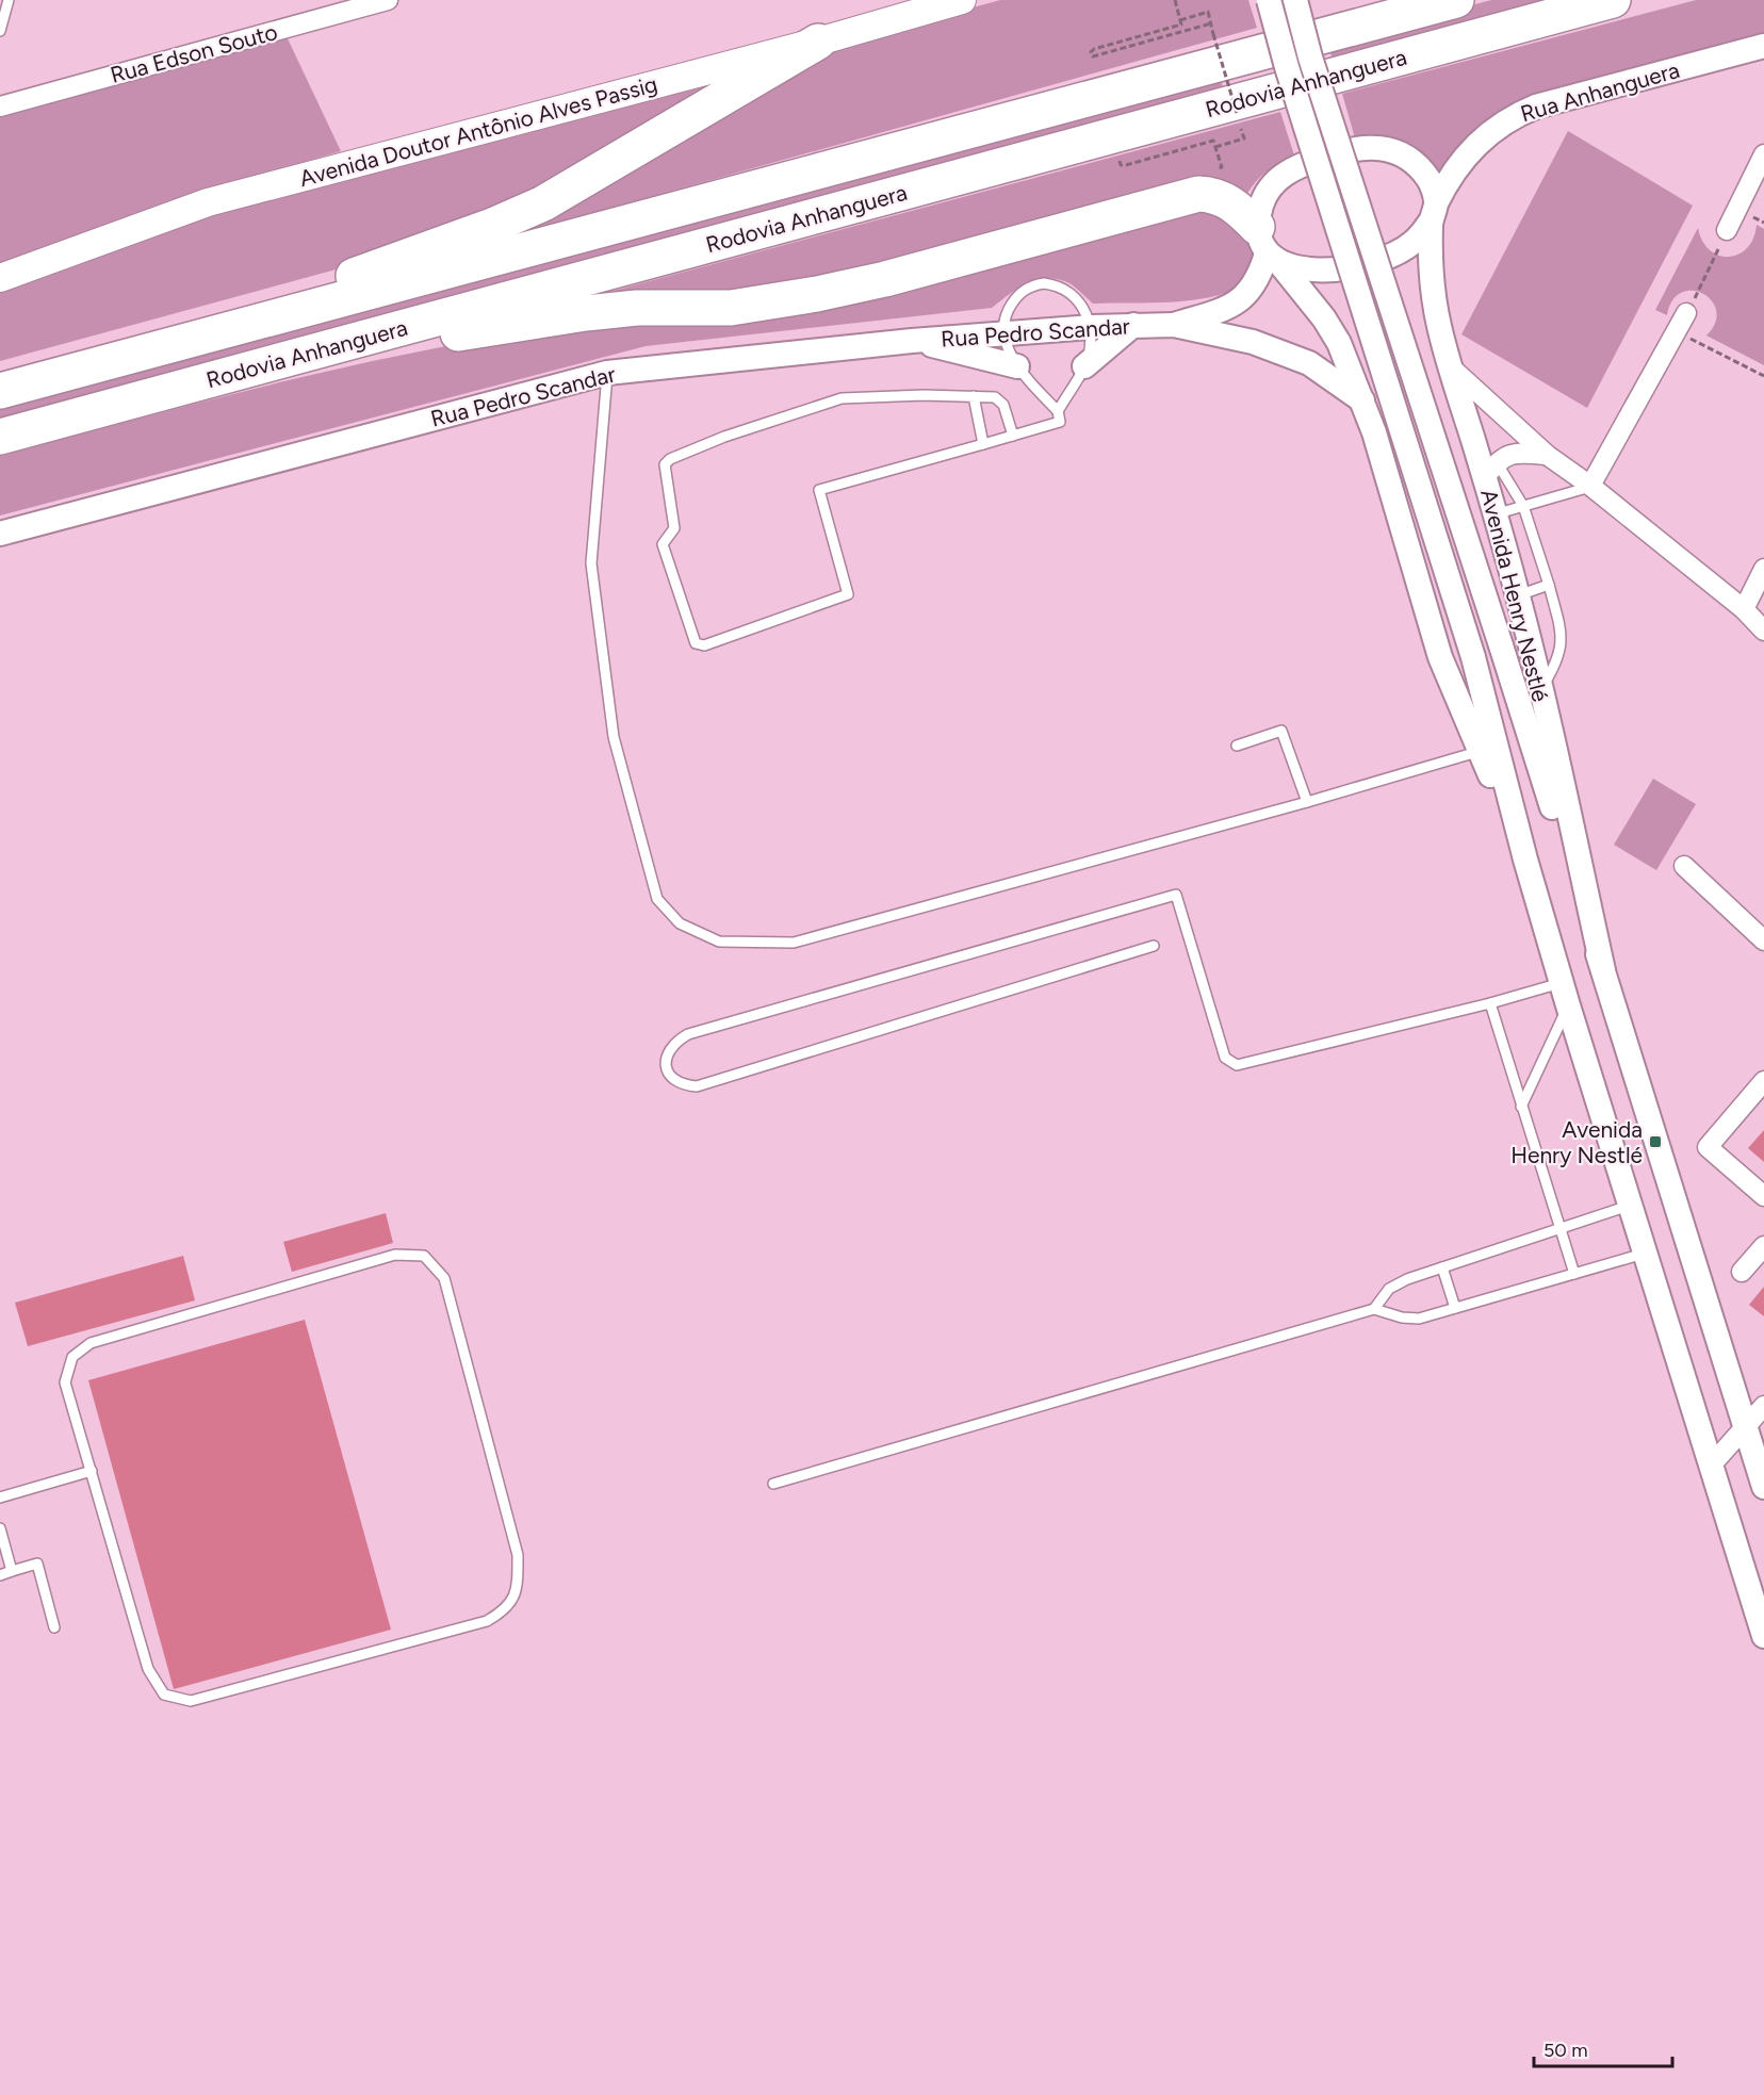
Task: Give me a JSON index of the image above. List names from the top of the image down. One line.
{"streets":{"highway":["Rodovia Anhanguera"],"main road":["Avenida Doutor Antônio Alves Passig"],"street":["Rua Edson Souto","Rua Anhanguera","Rua Pedro Scandar","Avenida Henry Nestlé"]},"crossings":[["Rua Anhanguera","Rua Pedro Scandar"],["Rua Anhanguera","Avenida Henry Nestlé"],["Rua Pedro Scandar","Avenida Henry Nestlé"]],"places":{"transit":["Avenida Henry Nestlé"]},"scale_bar":"50 m"}
